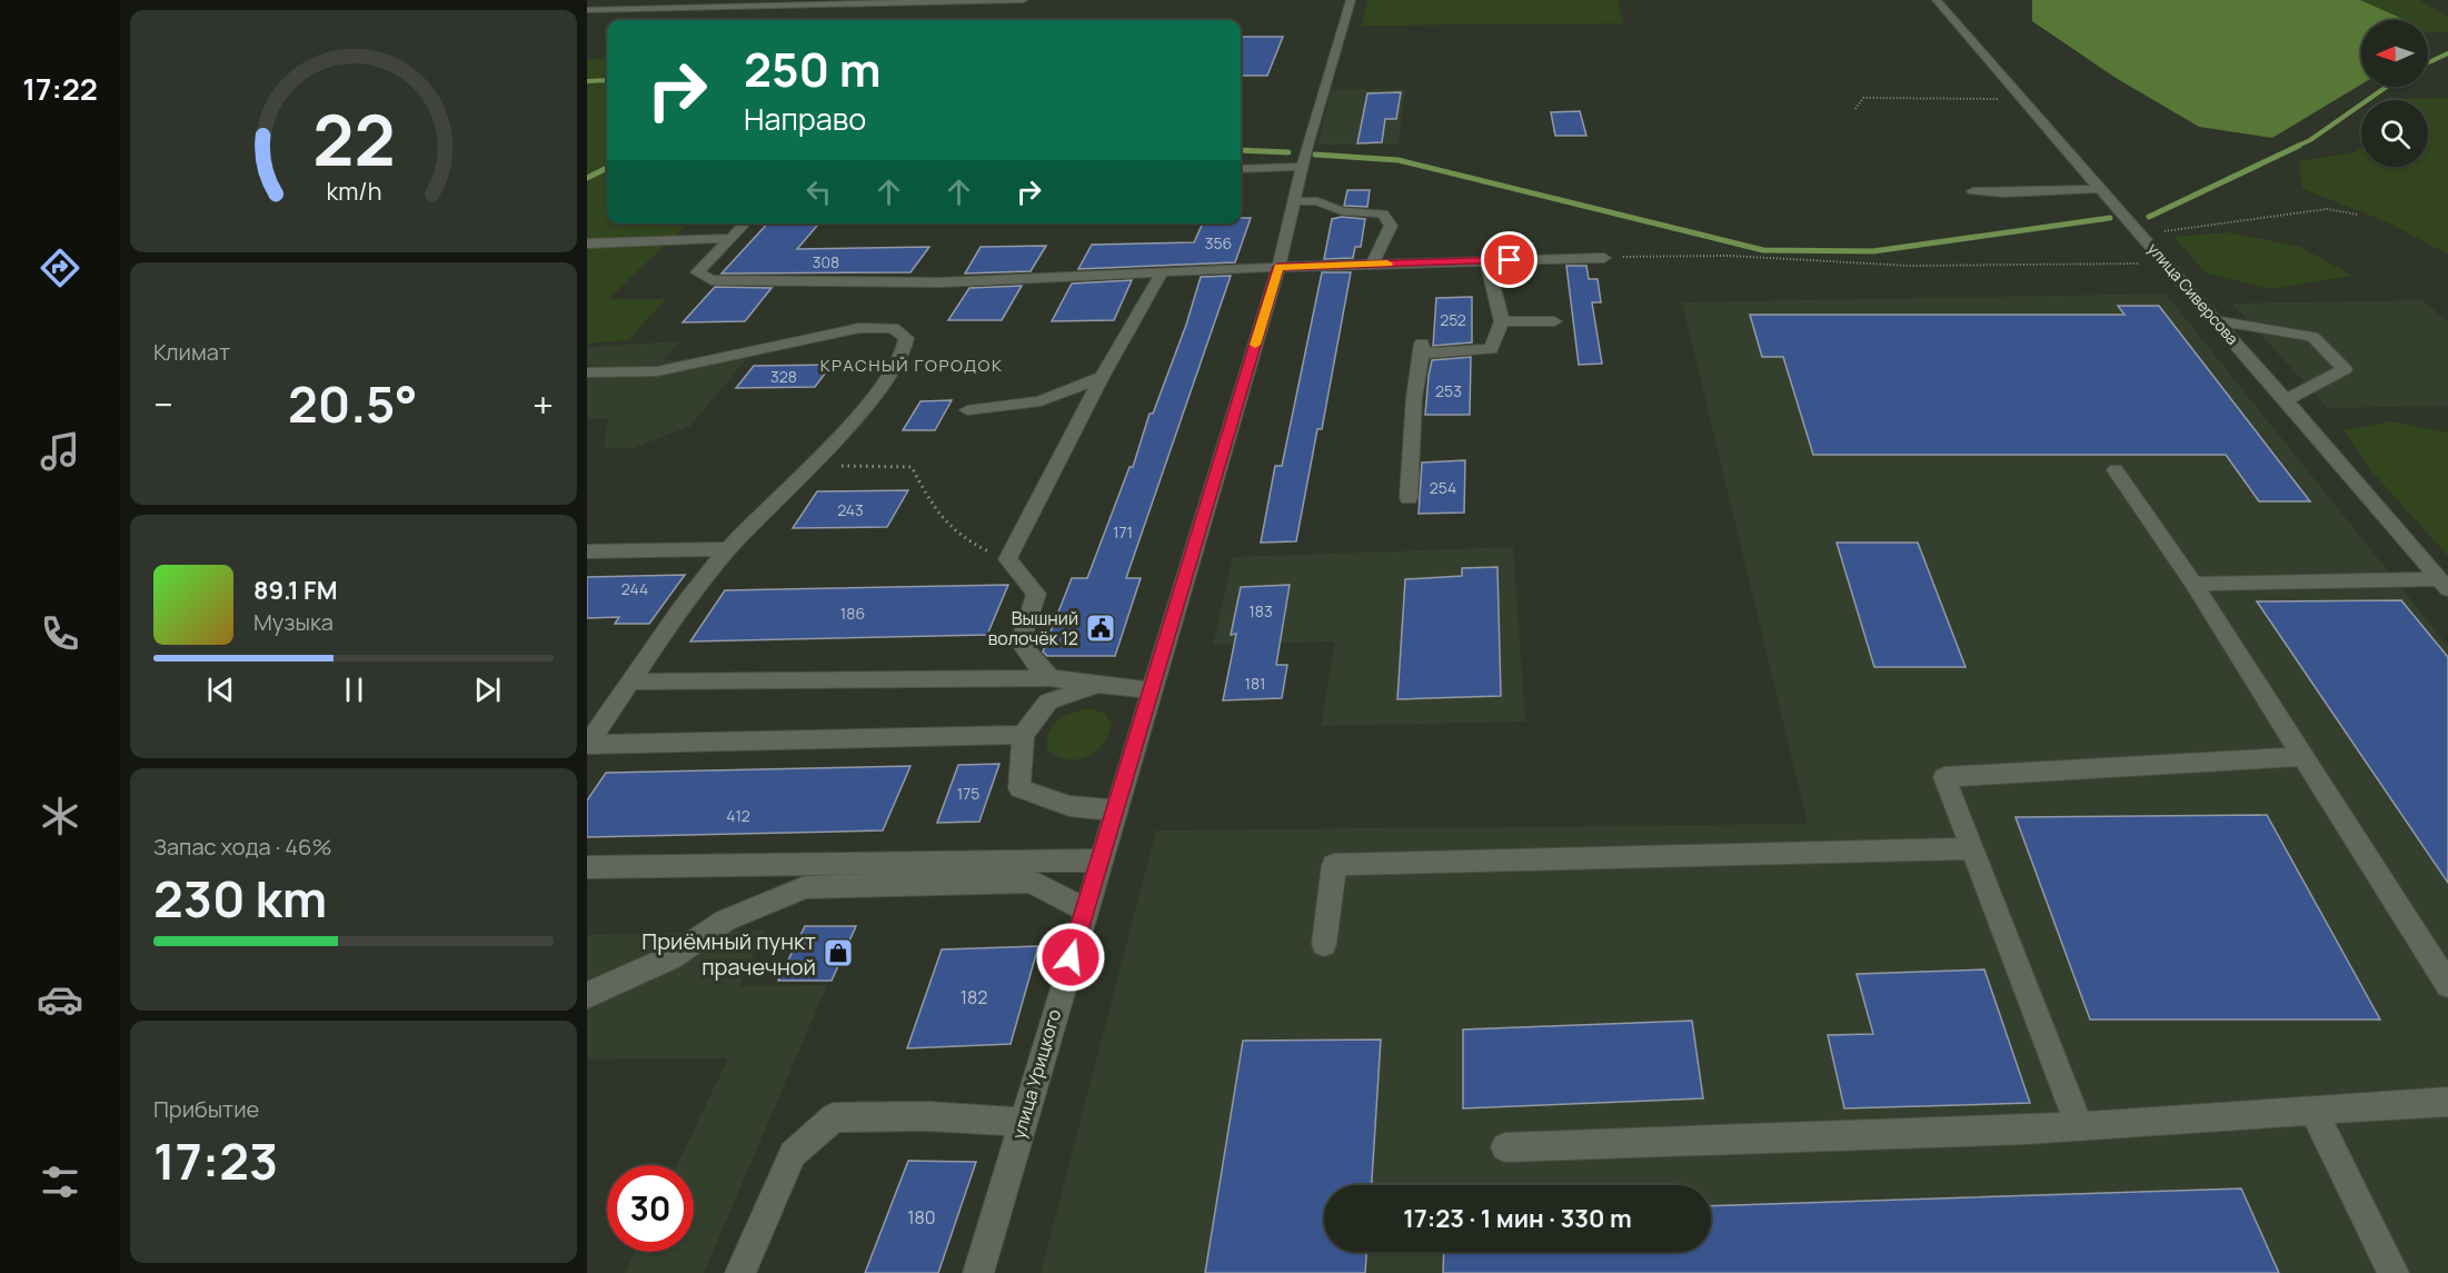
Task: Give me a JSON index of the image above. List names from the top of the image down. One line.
{"streets":{"street":["улица Сиверсова","улица Урицкого"]},"districts":["КРАСНЫЙ ГОРОДОК"],"places":{"public building":["Вышний волочёк 12"],"shop":["Приёмный пункт прачечной"]},"house_numbers":["356","308","252","328","253","254","243","171","244","183","186","181","175","412","182","180"],"north":"left","page":{"tabs":"17:22","turn":["250 m","Направо"],"tile":["Климат",["Запас хода · 46%","230 km"],["Прибытие","17:23"]],"heat":["−","20.5°","+"],"song":["89.1 FM","Музыка"],"limit":"30","trip":"17:23 · 1 мин · 330 m","gauge":["22","km/h"]}}
